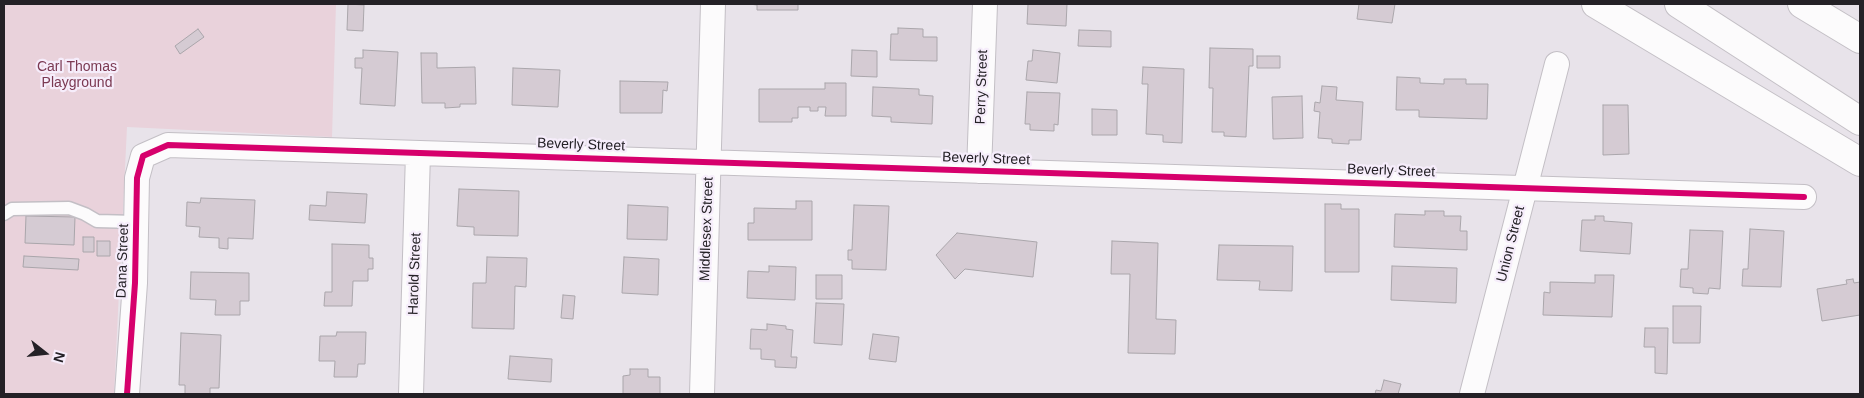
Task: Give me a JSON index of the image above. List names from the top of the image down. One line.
{"streets":{"street":["Perry Street","Beverly Street","Middlesex Street","Union Street","Dana Street","Harold Street"]},"crossings":[["Perry Street","Beverly Street"],["Beverly Street","Middlesex Street"],["Beverly Street","Union Street"],["Beverly Street","Dana Street"],["Beverly Street","Harold Street"]],"parks":["Carl Thomas Playground"],"north":"right"}
